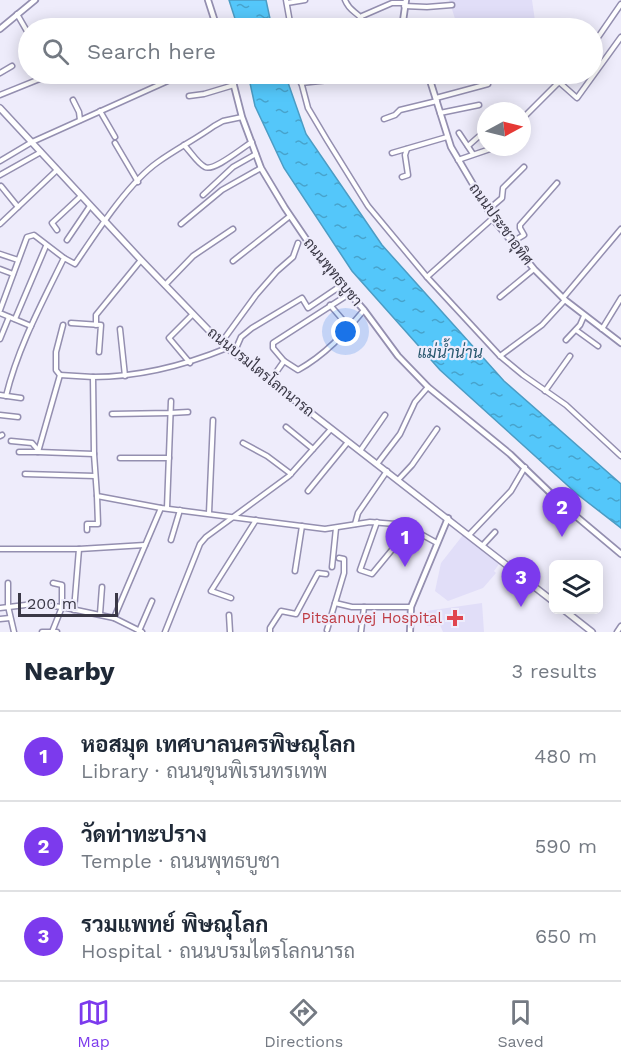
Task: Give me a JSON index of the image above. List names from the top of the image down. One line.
{"streets":{"main road":["ถนนบรมไตรโลกนารถ"],"street":["ถนนประชาอุทิศ","ถนนพุทธบูชา"]},"water":["แม่น้ำน่าน"],"places":{"health":["Pitsanuvej Hospital"]},"scale_bar":"200 m","north":"right","page":{"search":"Search here","pins":["2","1","3"],"scale":"200 m","heading":["Nearby","3 results"],"list":[{"mark":"1","name":"หอสมุด เทศบาลนครพิษณุโลก","note":"Library · ถนนขุนพิเรนทรเทพ","value":"480 m"},{"mark":"2","name":"วัดท่าทะปราง","note":"Temple · ถนนพุทธบูชา","value":"590 m"},{"mark":"3","name":"รวมแพทย์ พิษณุโลก","note":"Hospital · ถนนบรมไตรโลกนารถ","value":"650 m"}],"nav":["Map","Directions","Saved"]}}
